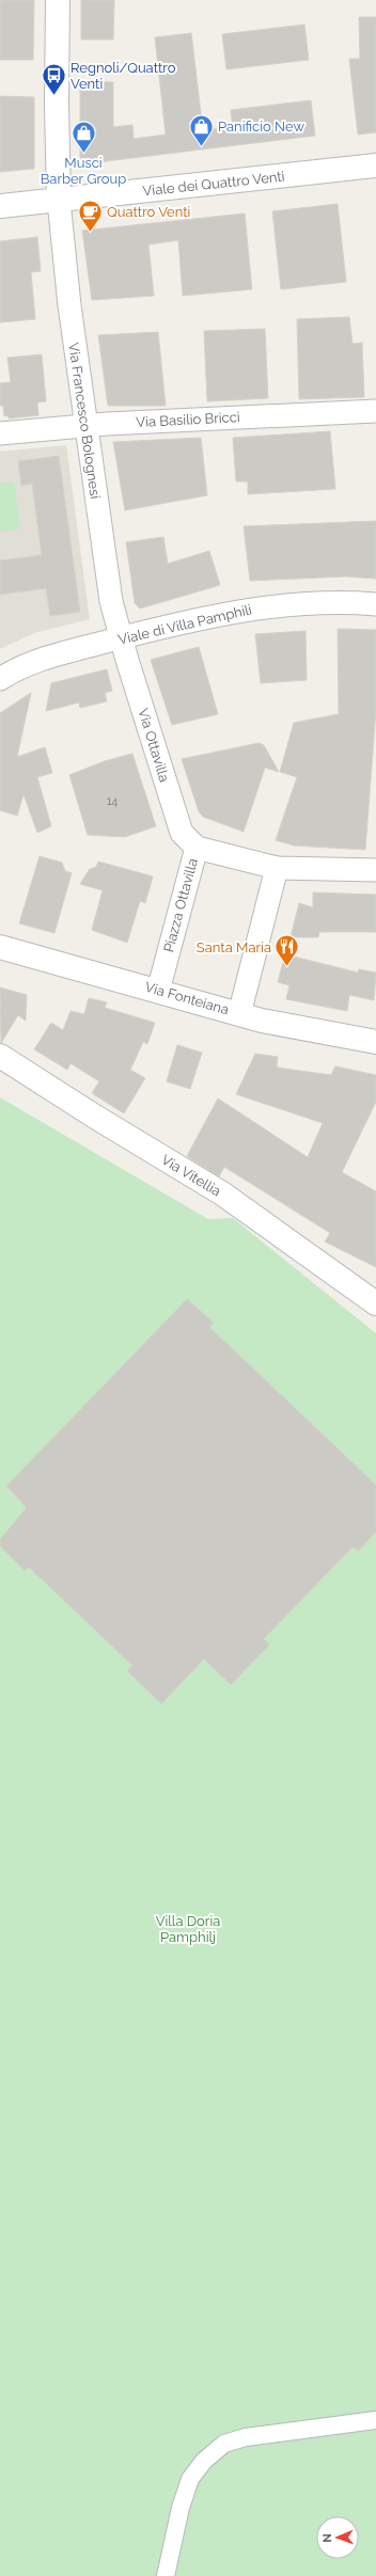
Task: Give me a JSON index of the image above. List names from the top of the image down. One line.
{"streets":{"street":["Viale dei Quattro Venti","Via Basilio Bricci","Via Francesco Bolognesi","Viale di Villa Pamphili","Via Ottavilla","Piazza Ottavilla","Via Fonteiana","Via Vitellia"]},"crossings":[["Viale dei Quattro Venti","Via Francesco Bolognesi"],["Via Basilio Bricci","Via Francesco Bolognesi"],["Via Francesco Bolognesi","Viale di Villa Pamphili"],["Via Francesco Bolognesi","Via Ottavilla"],["Viale di Villa Pamphili","Via Ottavilla"],["Via Ottavilla","Piazza Ottavilla"],["Piazza Ottavilla","Via Fonteiana"]],"parks":["Villa Doria Pamphilj"],"places":{"bus stop":["Regnoli/Quattro Venti"],"shop":["Panificio New","Musci Barber Group"],"cafe":["Quattro Venti"],"restaurant":["Santa Maria"]},"house_numbers":["14"],"north":"left"}
